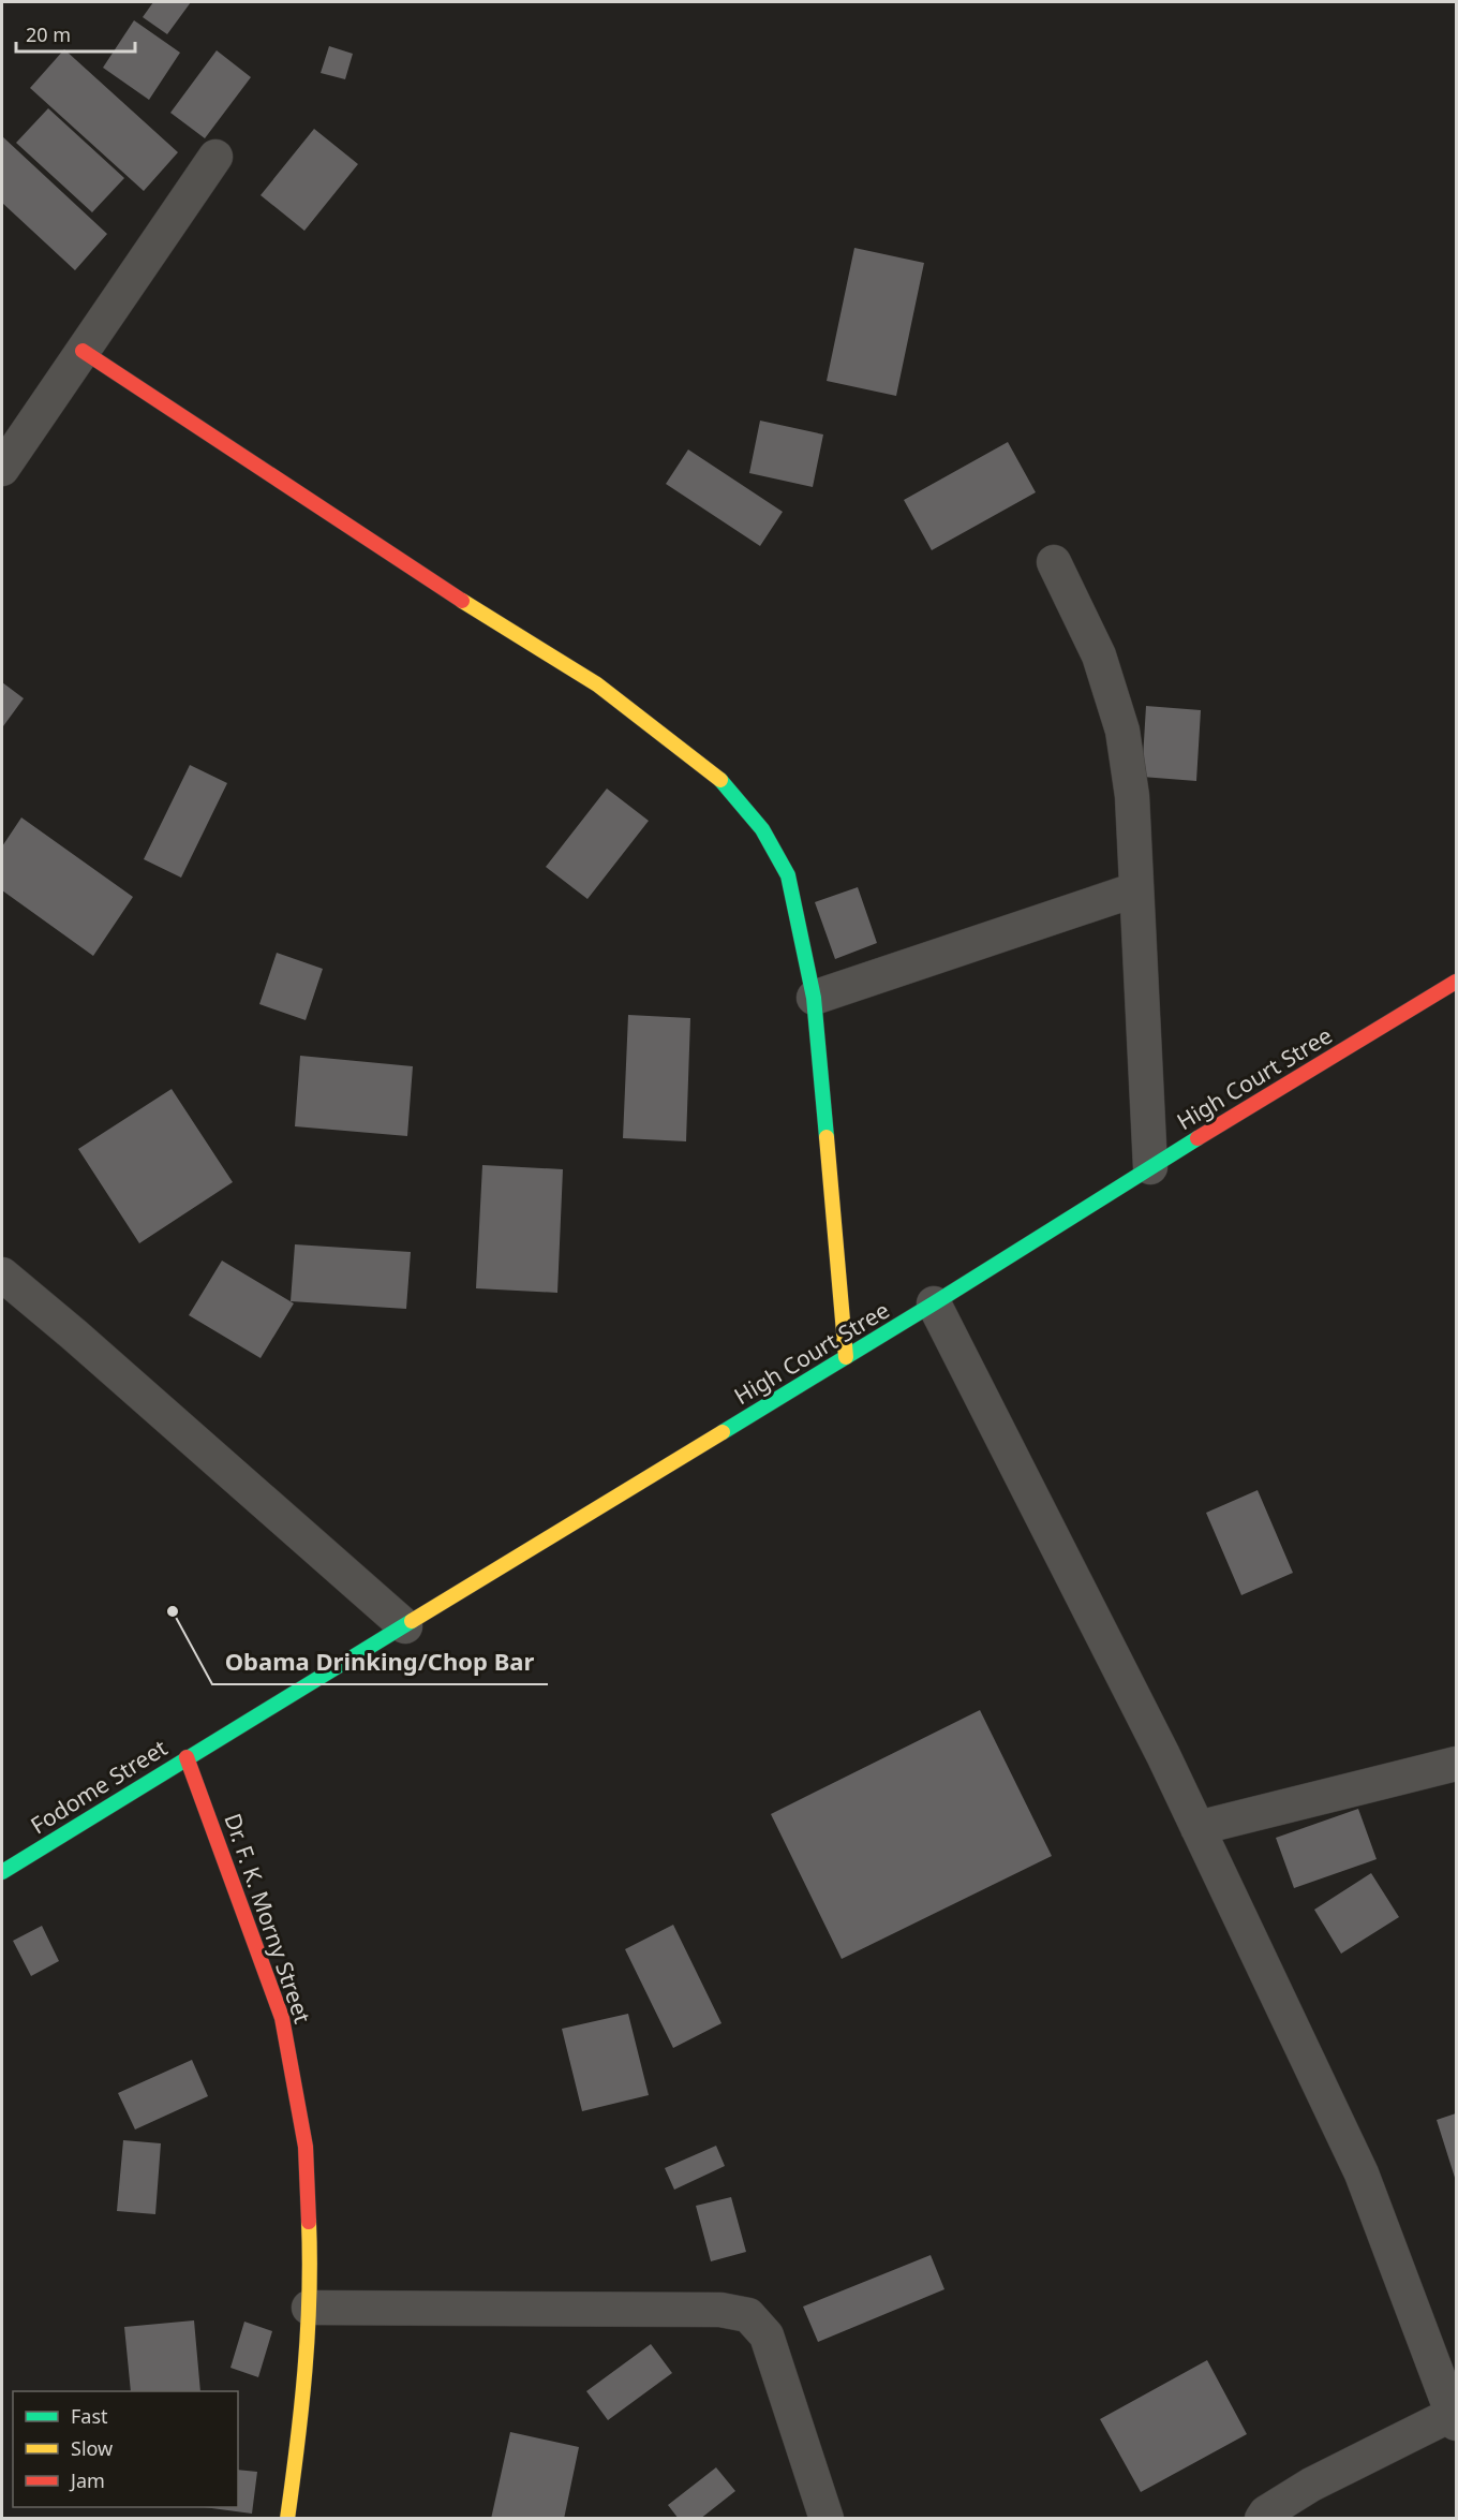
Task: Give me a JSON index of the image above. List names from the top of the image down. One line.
{"streets":{"street":["High Court Stree","Fodome Street","Dr. F. K. Morny Street"]},"crossings":[["High Court Stree","Fodome Street"],["High Court Stree","Dr. F. K. Morny Street"],["Fodome Street","Dr. F. K. Morny Street"]],"places":["Obama Drinking/Chop Bar"],"legend":["Fast","Slow","Jam"],"scale_bar":"20 m"}
